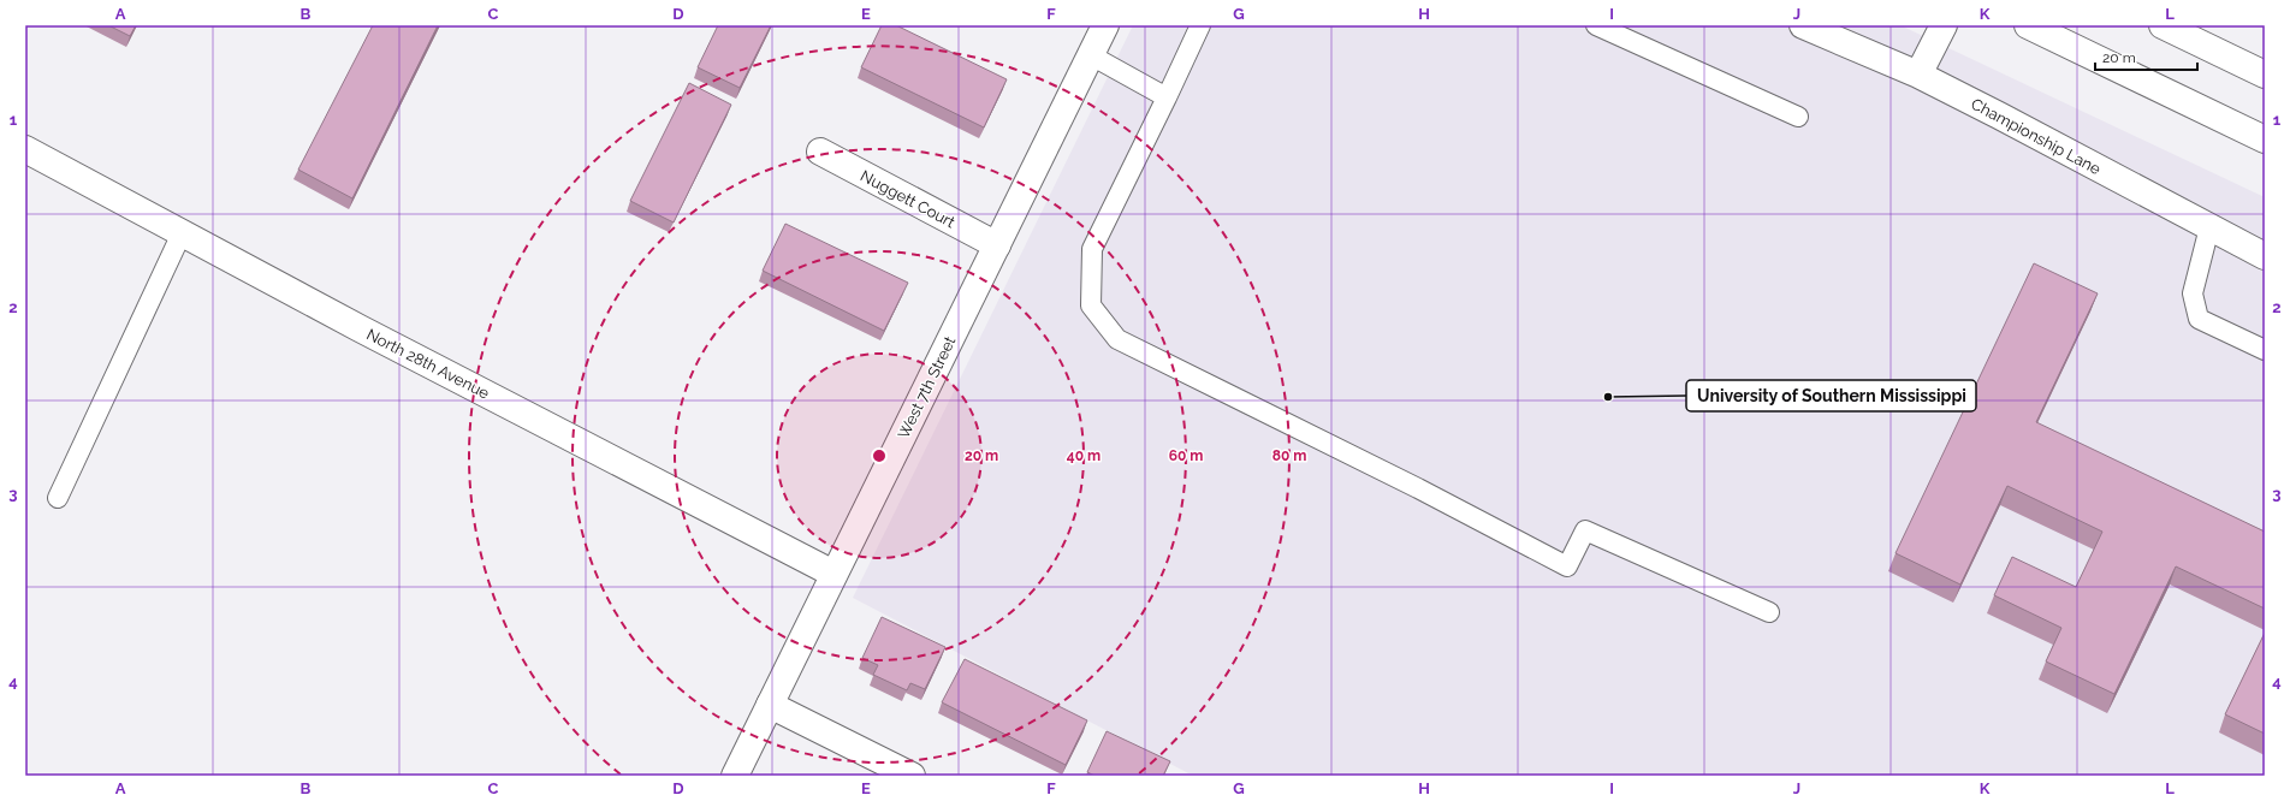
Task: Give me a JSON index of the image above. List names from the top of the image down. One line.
{"streets":{"street":["Championship Lane","Nuggett Court","North 28th Avenue","West 7th Street"]},"crossings":[["Nuggett Court","West 7th Street"],["North 28th Avenue","West 7th Street"]],"places":["University of Southern Mississippi"],"scale_bar":"20 m","grid":{"columns":["A","B","C","D","E","F","G","H","I","J","K","L"],"rows":["1","2","3","4"]},"rings":["20 m","40 m","60 m","80 m"]}
